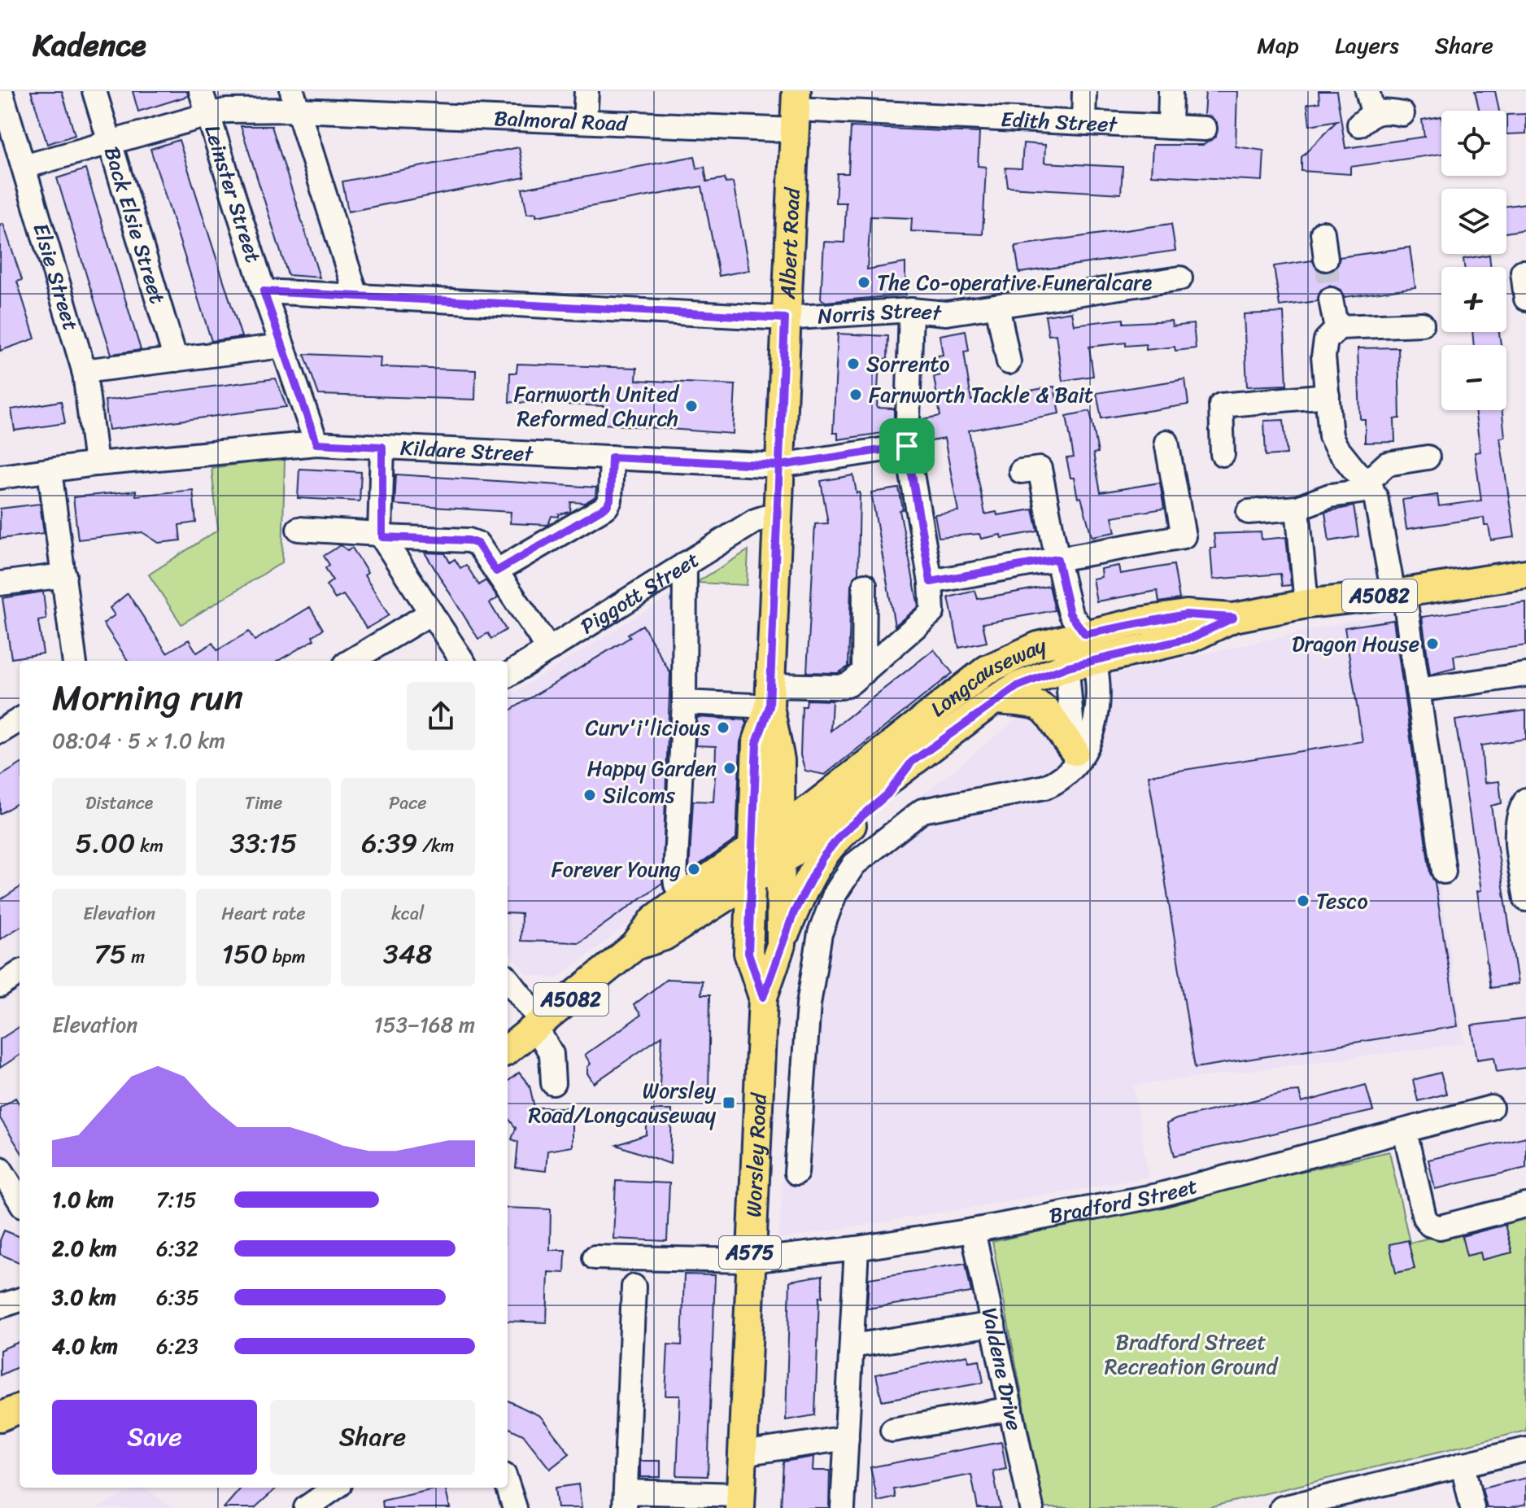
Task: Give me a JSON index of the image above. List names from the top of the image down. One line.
{"streets":{"main road":["Albert Road","A5082","Longcauseway","Worsley Road","A575"],"street":["Balmoral Road","Edith Street","Leinster Street","Back Elsie Street","Elsie Street","Norris Street","Kildare Street","Piggott Street","Bradford Street","Valdene Drive"]},"crossings":[["Balmoral Road","Edith Street"],["Balmoral Road","Leinster Street"],["Balmoral Road","Back Elsie Street"],["Balmoral Road","Albert Road"],["Balmoral Road","Elsie Street"],["Edith Street","Albert Road"],["Leinster Street","Norris Street"],["Leinster Street","Kildare Street"],["Albert Road","Norris Street"],["Albert Road","Kildare Street"],["Albert Road","Piggott Street"],["Albert Road","A5082"],["Albert Road","Longcauseway"],["Albert Road","Worsley Road"],["Elsie Street","Kildare Street"],["A5082","Longcauseway"],["A5082","Worsley Road"],["Longcauseway","Worsley Road"],["Worsley Road","Bradford Street"],["Bradford Street","Valdene Drive"]],"parks":["Bradford Street Recreation Ground"],"places":{"other":["The Co-operative Funeralcare","Sorrento","Farnworth Tackle & Bait","Farnworth United Reformed Church","Dragon House","Curv'i'licious","Happy Garden","Silcoms","Forever Young","Tesco"],"transit":["Worsley Road/Longcauseway"]},"page":{"header":"Kadence","nav":["Map","Layers","Share"],"map_buttons":["+","−"],"heading":["Morning run","08:04 · 5 × 1.0 km"],"stats":[["Distance","5.00 km"],["Time","33:15"],["Pace","6:39 /km"],["Elevation","75 m"],["Heart rate","150 bpm"],["kcal","348"]],"chart":["Elevation","153–168 m"],"list":[{"name":"1.0 km","note":"7:15"},{"name":"2.0 km","note":"6:32"},{"name":"3.0 km","note":"6:35"},{"name":"4.0 km","note":"6:23"}],"buttons":["Save","Share"]}}
